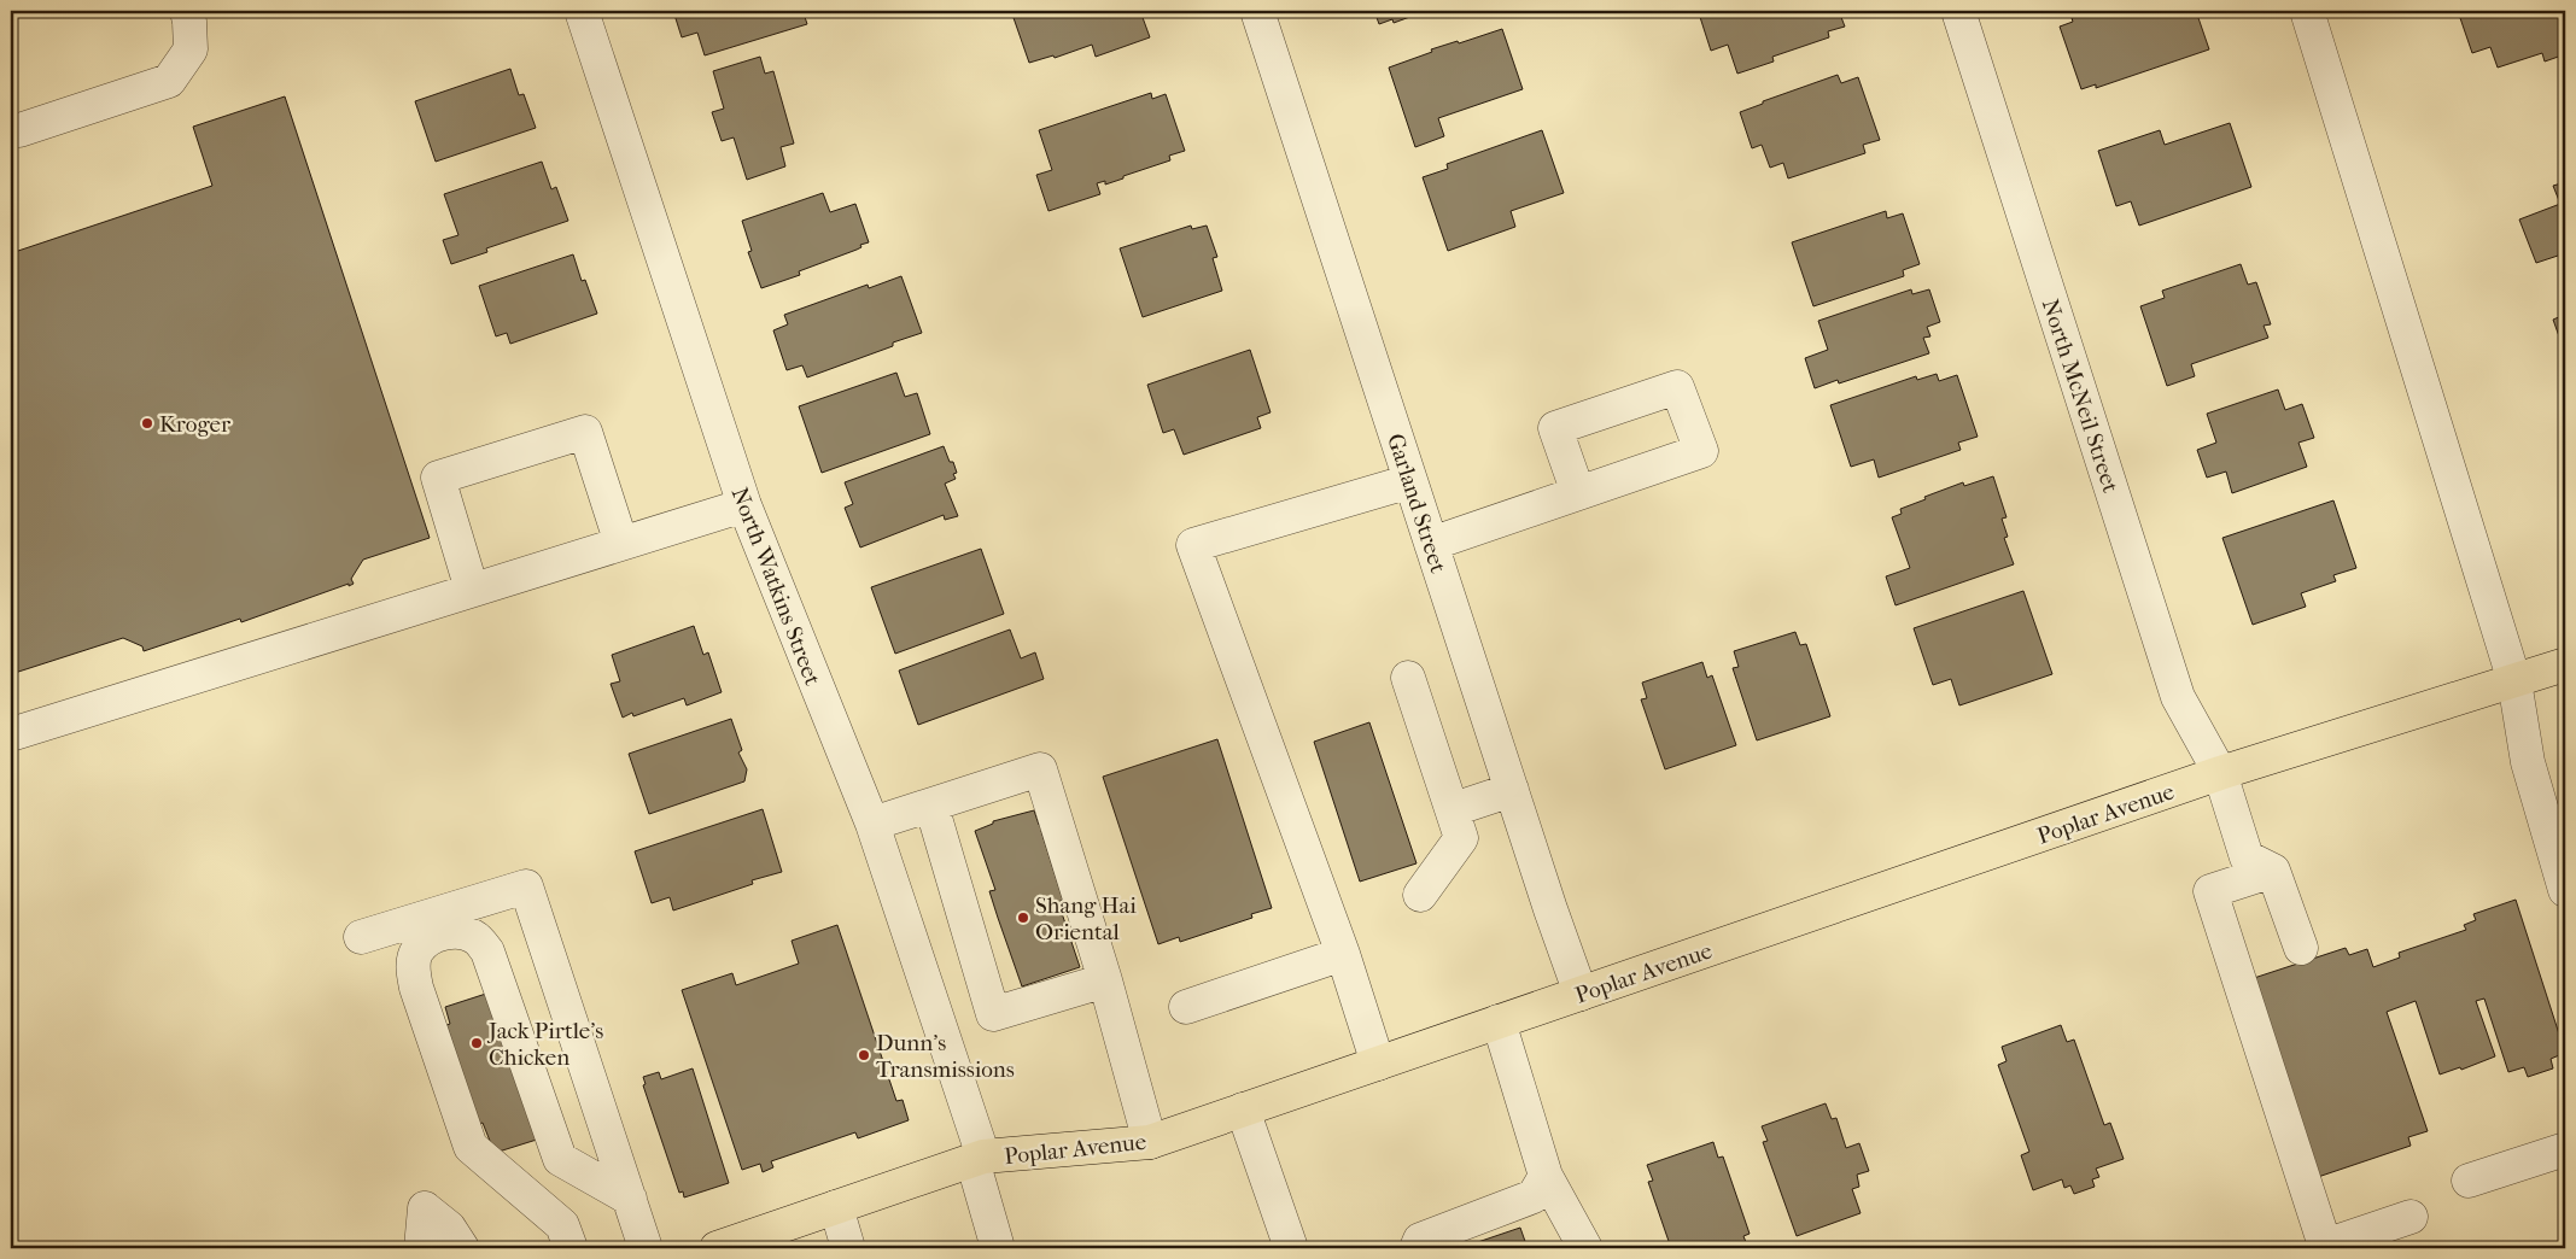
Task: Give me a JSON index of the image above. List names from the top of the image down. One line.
{"streets":{"main road":["Poplar Avenue"],"street":["North McNeil Street","Garland Street","North Watkins Street"]},"crossings":[["North McNeil Street","Poplar Avenue"],["Garland Street","Poplar Avenue"],["North Watkins Street","Poplar Avenue"]],"places":["Kroger","Shang Hai Oriental","Jack Pirtle's Chicken","Dunn's Transmissions"]}
